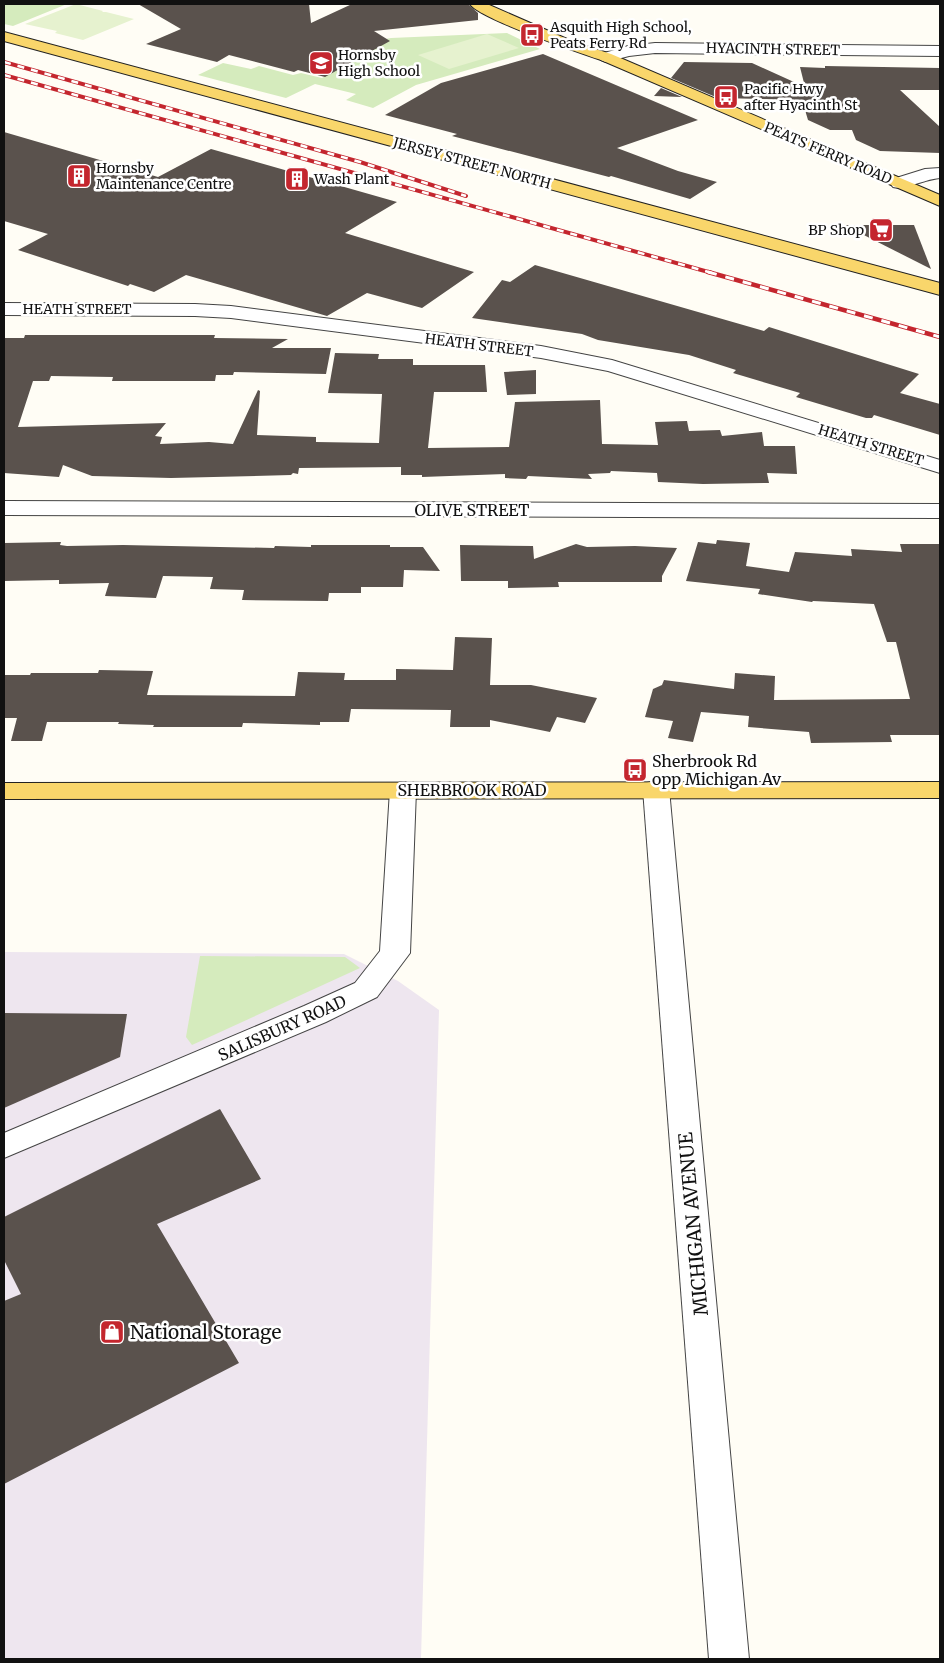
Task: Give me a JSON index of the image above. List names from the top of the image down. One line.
{"streets":{"main road":["PEATS FERRY ROAD","JERSEY STREET NORTH","SHERBROOK ROAD"],"street":["HYACINTH STREET","HEATH STREET","OLIVE STREET","SALISBURY ROAD","MICHIGAN AVENUE"]},"crossings":[["HYACINTH STREET","PEATS FERRY ROAD"],["SHERBROOK ROAD","SALISBURY ROAD"],["SHERBROOK ROAD","MICHIGAN AVENUE"]],"places":{"bus stop":["Asquith High School, Peats Ferry Rd","Pacific Hwy after Hyacinth St","Sherbrook Rd opp Michigan Av"],"school or university":["Hornsby High School"],"building":["Hornsby Maintenance Centre","Wash Plant"],"supermarket":["BP Shop"],"shop":["National Storage"]}}
